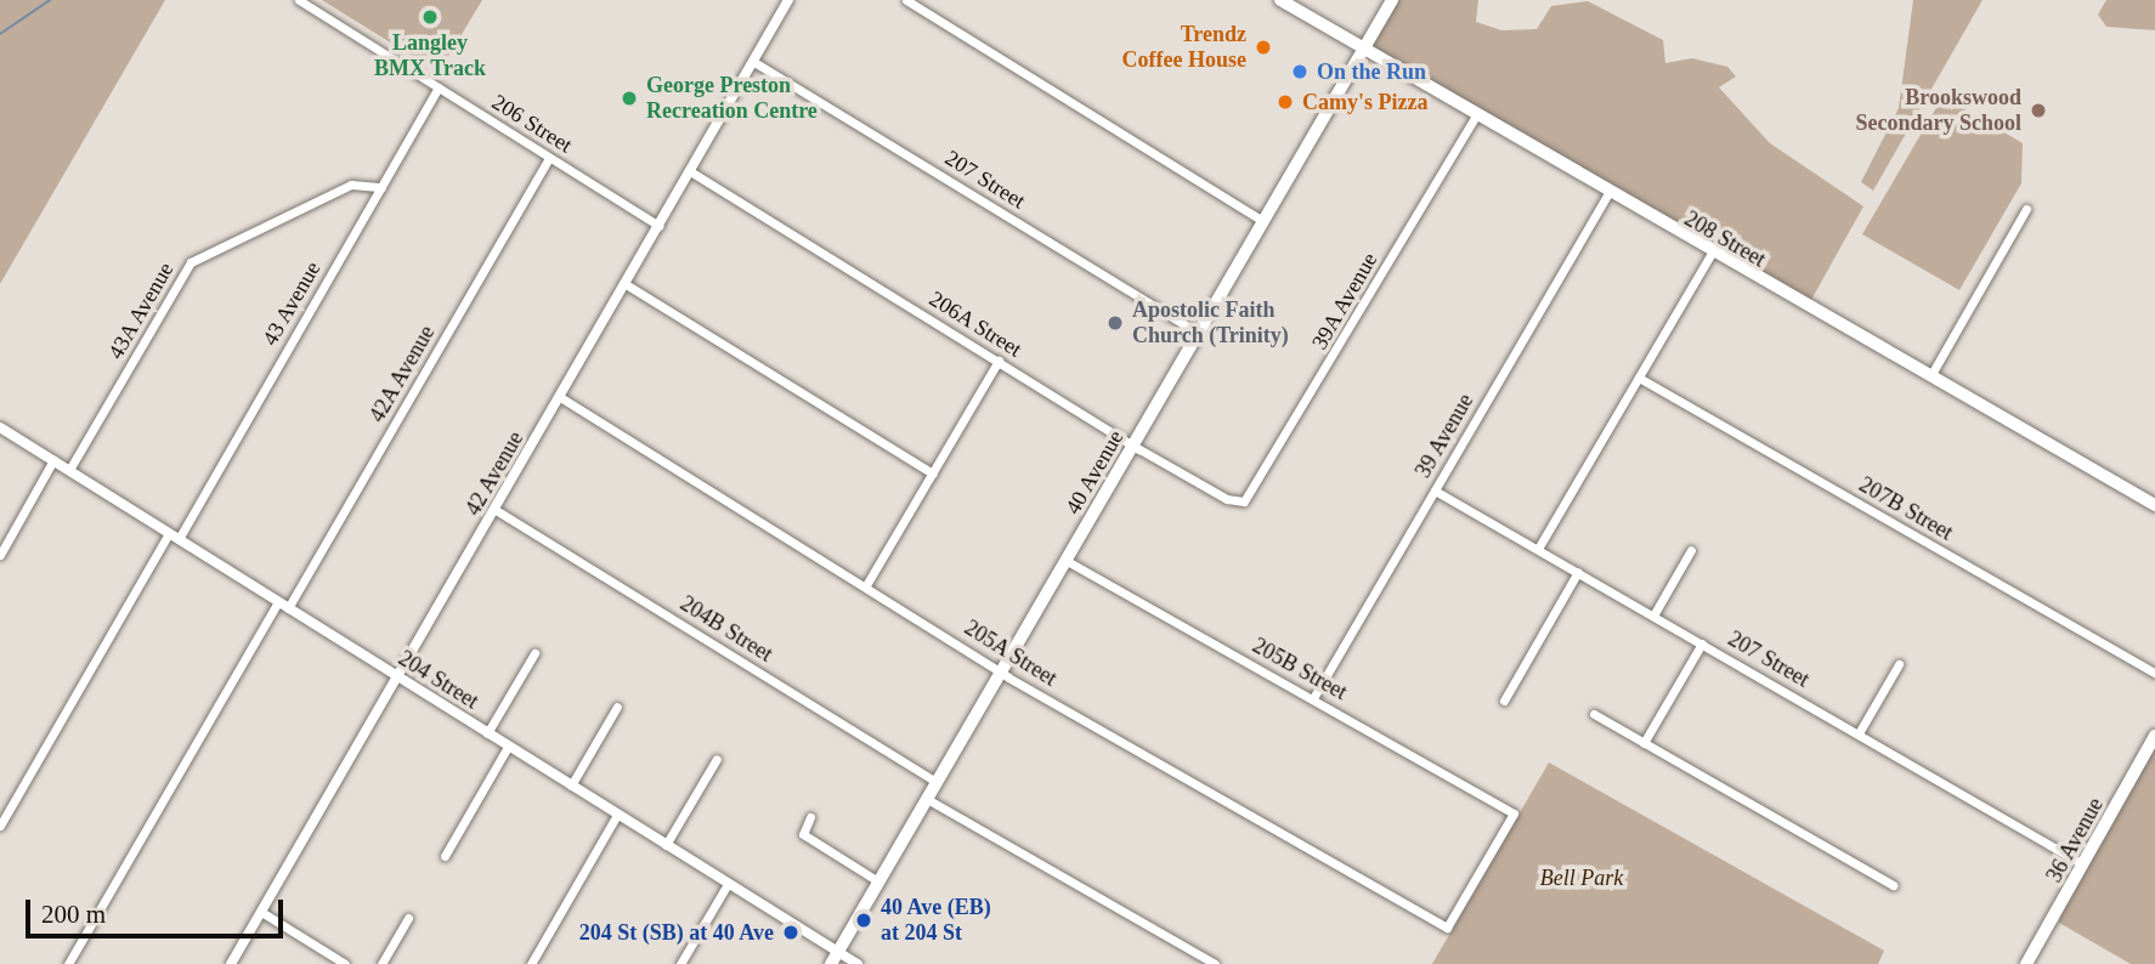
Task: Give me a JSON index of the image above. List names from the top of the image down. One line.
{"streets":{"main road":["208 Street","40 Avenue","36 Avenue"],"street":["206 Street","207 Street","39A Avenue","43 Avenue","43A Avenue","206A Street","42A Avenue","39 Avenue","42 Avenue","207B Street","204B Street","205A Street","205B Street","204 Street"]},"crossings":[["206 Street","43 Avenue"],["206 Street","42A Avenue"],["206 Street","42 Avenue"],["207 Street","39 Avenue"],["207 Street","40 Avenue"],["207 Street","42 Avenue"],["207 Street","36 Avenue"],["208 Street","39A Avenue"],["208 Street","39 Avenue"],["208 Street","40 Avenue"],["39A Avenue","206A Street"],["43 Avenue","43A Avenue"],["43 Avenue","204 Street"],["43A Avenue","204 Street"],["206A Street","40 Avenue"],["206A Street","42 Avenue"],["42A Avenue","204 Street"],["39 Avenue","205B Street"],["40 Avenue","204B Street"],["40 Avenue","205A Street"],["40 Avenue","205B Street"],["40 Avenue","204 Street"],["42 Avenue","204B Street"],["42 Avenue","205A Street"],["42 Avenue","204 Street"],["205A Street","205B Street"]],"parks":["Bell Park"],"places":["Langley BMX Track","Trendz Coffee House","On the Run","George Preston Recreation Centre","Camy's Pizza","Brookswood Secondary School","Apostolic Faith Church (Trinity)","40 Ave (EB) at 204 St","204 St (SB) at 40 Ave"],"scale_bar":"200 m"}
